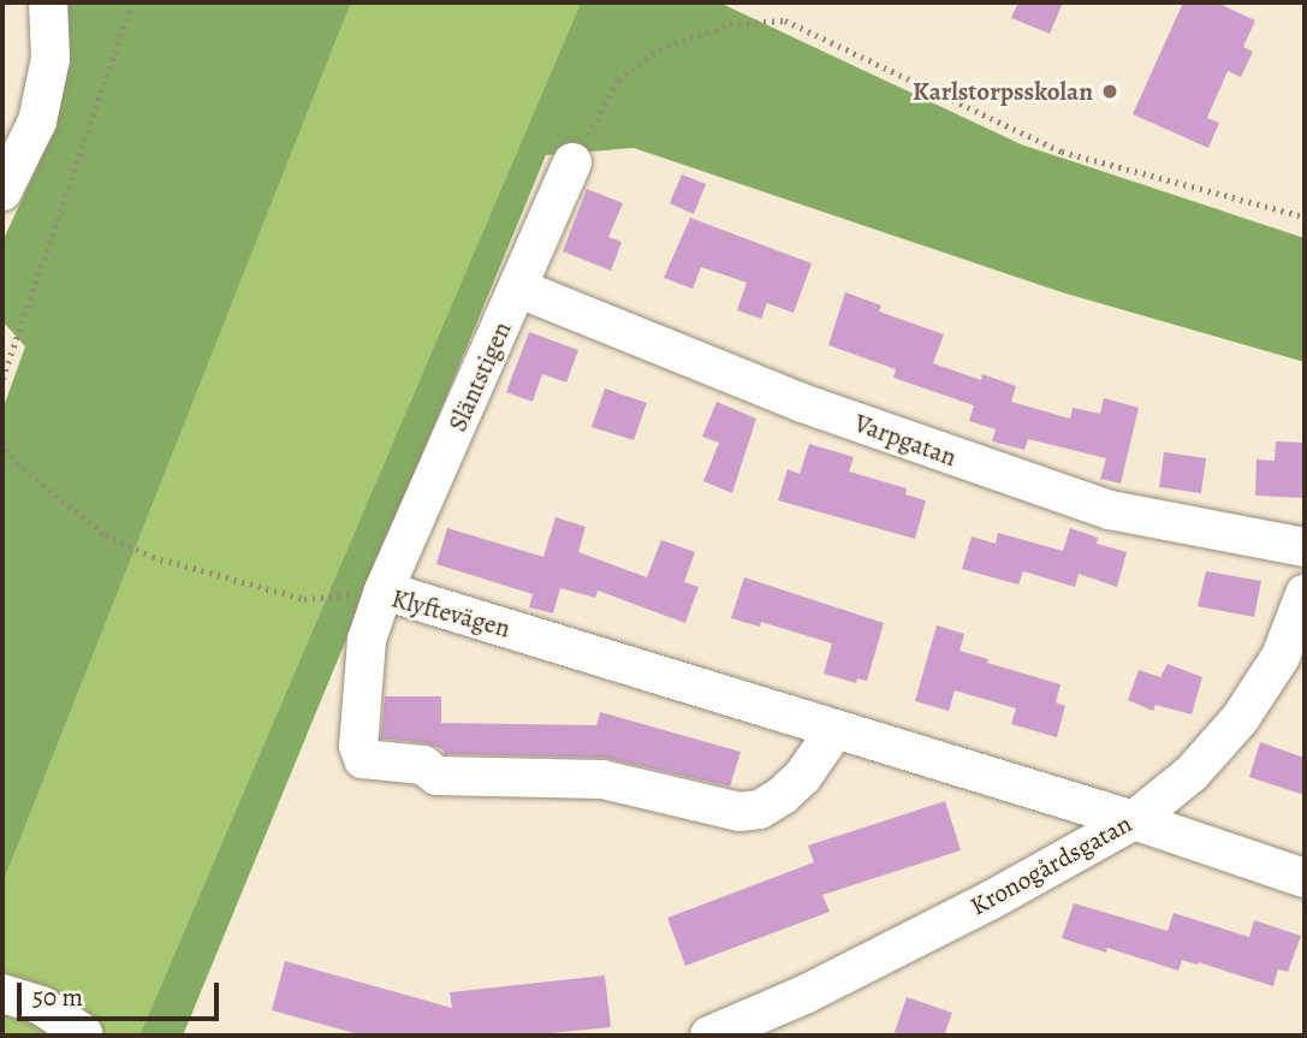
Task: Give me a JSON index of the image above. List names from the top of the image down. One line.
{"streets":{"street":["Släntstigen","Varpgatan","Klyftevägen","Kronogårdsgatan"]},"crossings":[["Släntstigen","Varpgatan"],["Släntstigen","Klyftevägen"],["Klyftevägen","Kronogårdsgatan"]],"places":["Karlstorpsskolan"],"scale_bar":"50 m"}
